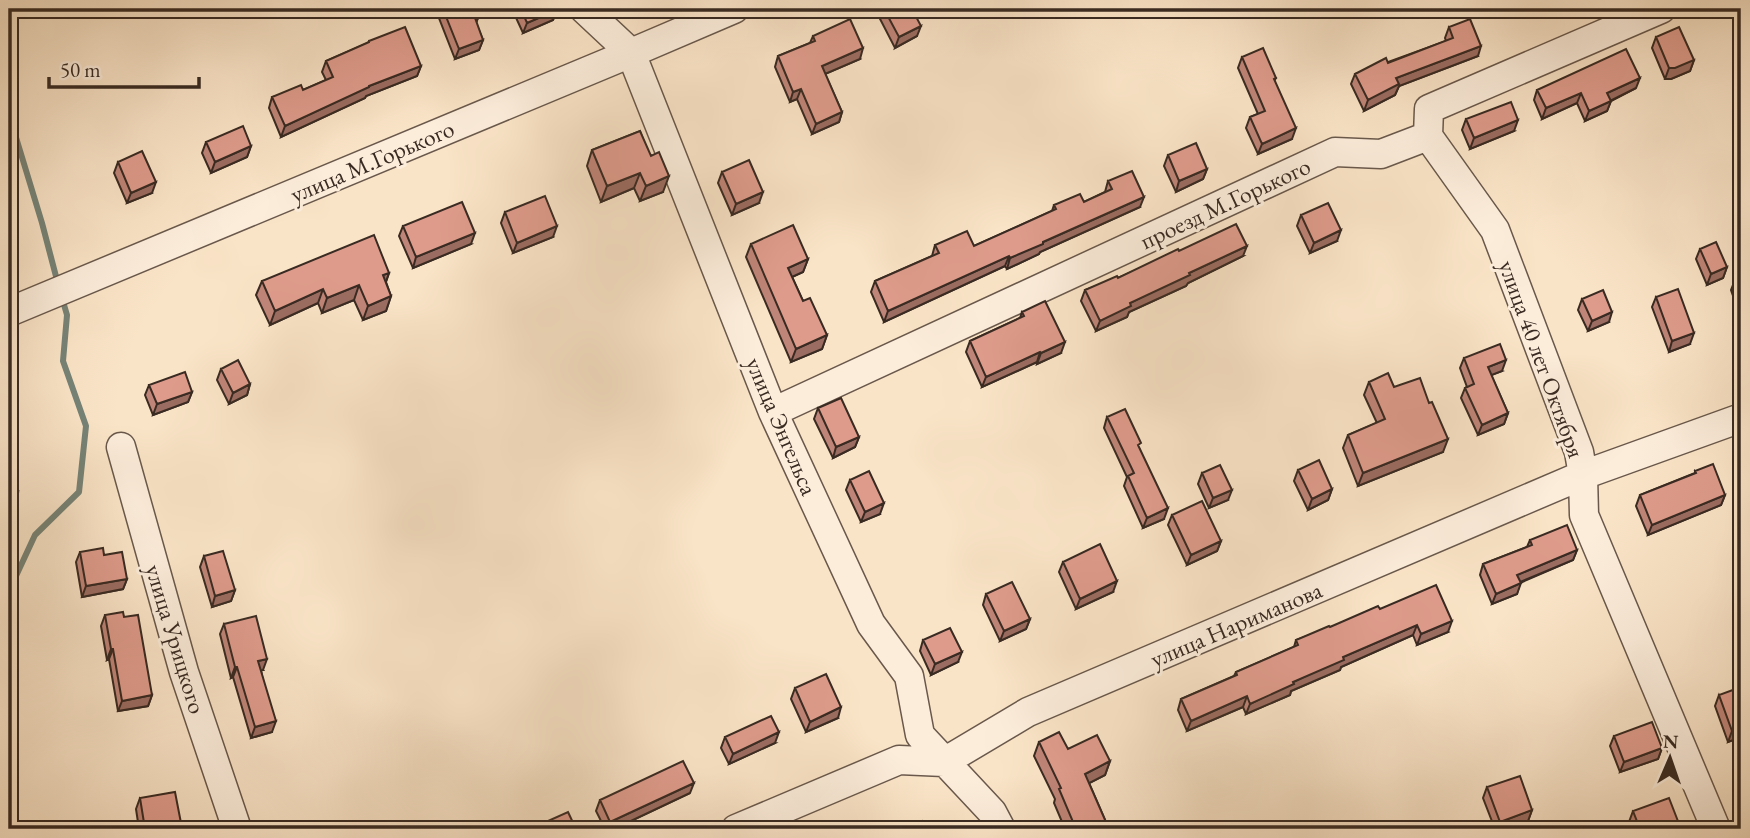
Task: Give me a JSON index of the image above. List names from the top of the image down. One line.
{"streets":{"street":["улица М.Горького","проезд М.Горького","улица 40 лет Октября","улица Энгельса","улица Нариманова","улица Урицкого"]},"crossings":[["улица М.Горького","улица Энгельса"],["проезд М.Горького","улица 40 лет Октября"],["проезд М.Горького","улица Энгельса"],["улица 40 лет Октября","улица Нариманова"],["улица Энгельса","улица Нариманова"]],"scale_bar":"50 m","north":"top"}
